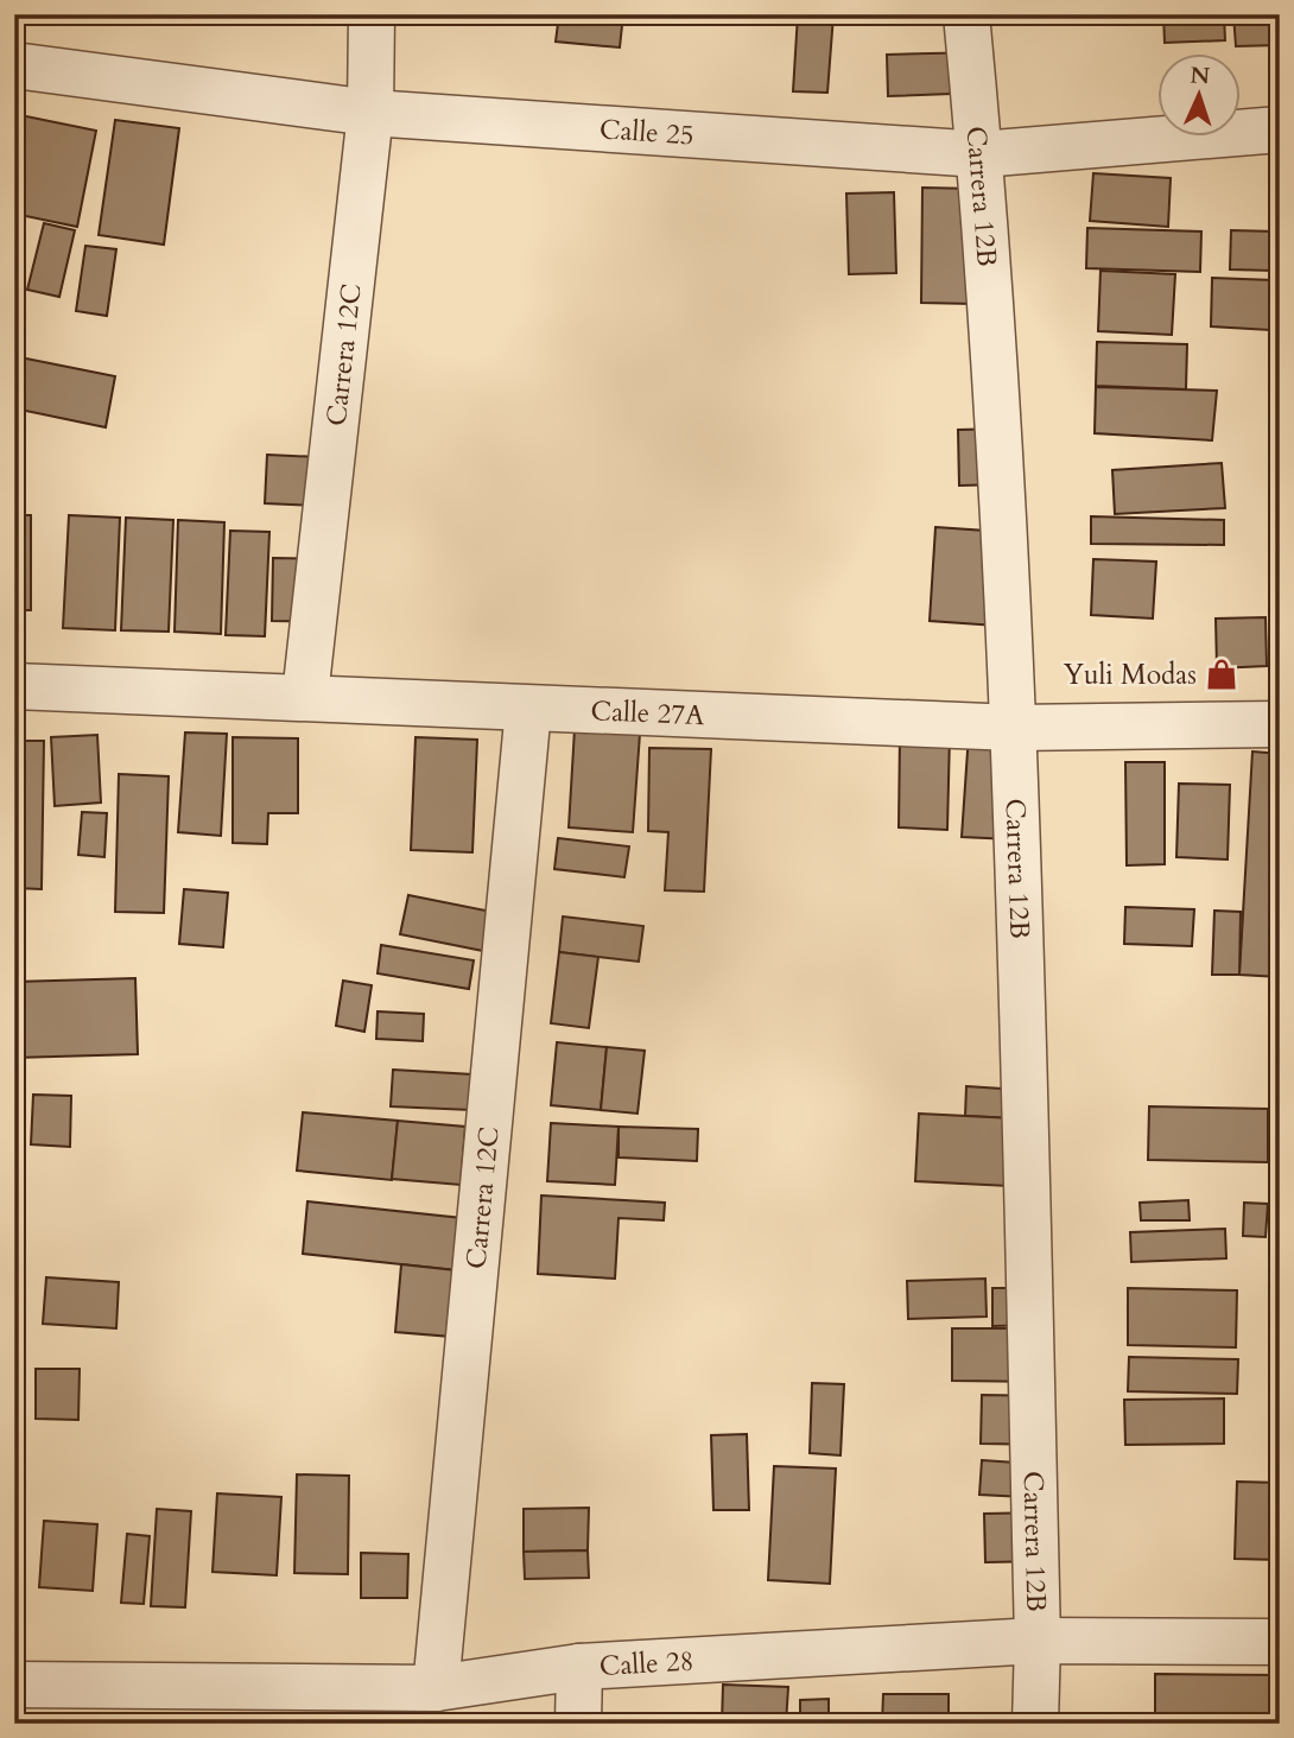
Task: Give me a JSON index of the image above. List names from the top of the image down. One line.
{"streets":{"street":["Calle 25","Carrera 12B","Carrera 12C","Calle 27A","Calle 28"]},"crossings":[["Calle 25","Carrera 12B"],["Calle 25","Carrera 12C"],["Carrera 12B","Calle 27A"],["Carrera 12B","Calle 28"],["Carrera 12C","Calle 27A"],["Carrera 12C","Calle 28"]],"places":{"shop":["Yuli Modas"]},"north":"top"}
